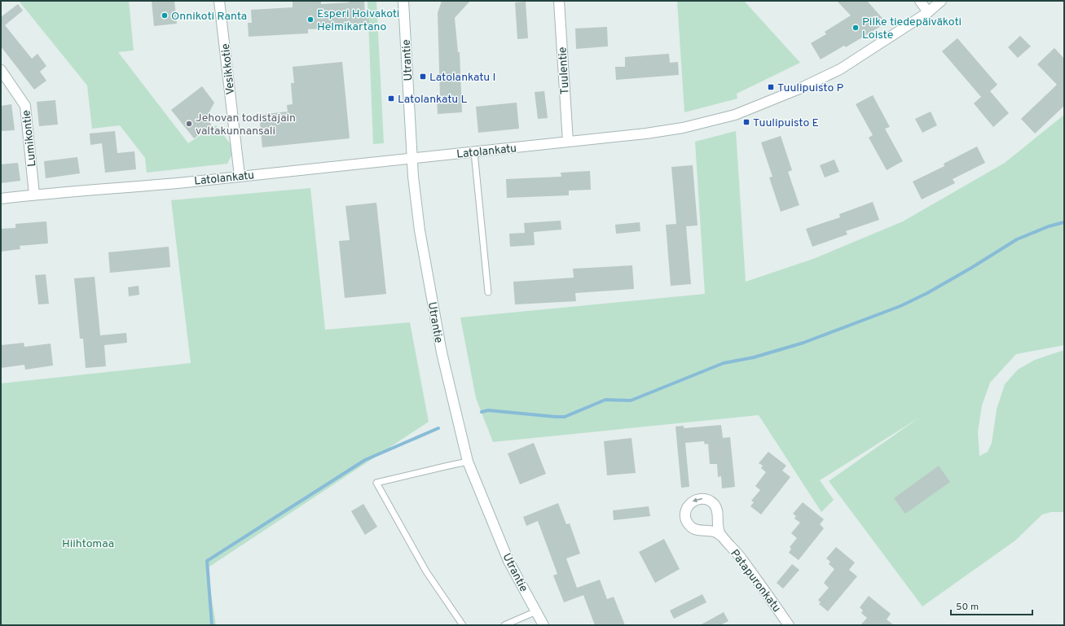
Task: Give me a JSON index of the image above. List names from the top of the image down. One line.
{"streets":{"street":["Utrantie","Vesikkotie","Tuulentie","Lumikontie","Latolankatu","Patapuronkatu"]},"crossings":[["Utrantie","Latolankatu"],["Vesikkotie","Latolankatu"],["Tuulentie","Latolankatu"],["Lumikontie","Latolankatu"]],"parks":["Hiihtomaa"],"places":{"other":["Onnikoti Ranta","Esperi Hoivakoti Helmikartano","Pilke tiedepäiväkoti Loiste","Jehovan todistajain valtakunnansali"],"transit":["Latolankatu I","Tuulipuisto P","Latolankatu L","Tuulipuisto E"]},"scale_bar":"50 m"}
